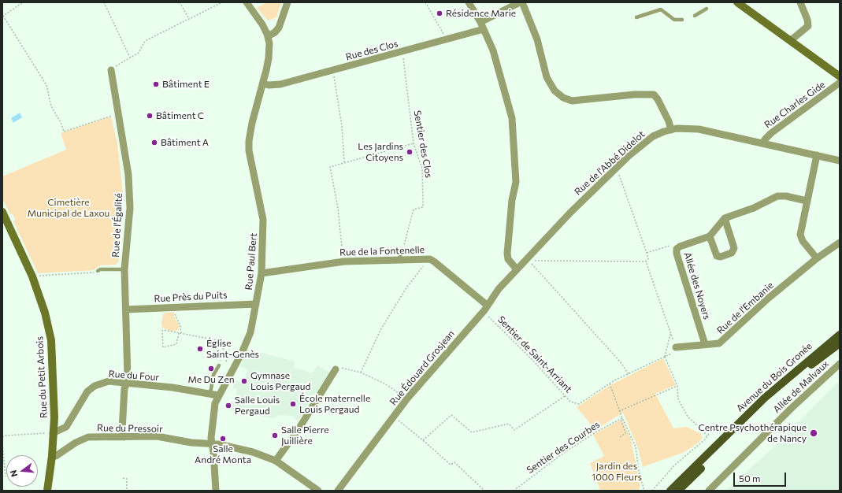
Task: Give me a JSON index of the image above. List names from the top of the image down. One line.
{"streets":{"main road":["Avenue du Bois Gronée"],"street":["Rue des Clos","Rue Charles Gide","Rue de l'Abbé Didelot","Rue de l'Égalité","Rue de la Fontenelle","Rue Paul Bert","Allée des Noyers","Rue Près du Puits","Rue de l'Embanie","Rue Édouard Grosjean","Rue du Four","Rue du Petit Arbois","Allée de Malvaux","Rue du Pressoir"],"path":["Sentier des Clos","Sentier de Saint-Arriant","Sentier des Courbes"]},"crossings":[["Rue des Clos","Sentier des Clos"],["Rue des Clos","Rue Paul Bert"],["Rue Charles Gide","Rue de l'Abbé Didelot"],["Rue de l'Abbé Didelot","Rue Édouard Grosjean"],["Rue de l'Égalité","Rue Près du Puits"],["Rue de l'Égalité","Rue du Four"],["Rue de l'Égalité","Rue du Pressoir"],["Rue de la Fontenelle","Rue Paul Bert"],["Rue de la Fontenelle","Rue Édouard Grosjean"],["Rue Paul Bert","Rue Près du Puits"],["Rue Paul Bert","Rue du Four"],["Rue Paul Bert","Rue du Pressoir"],["Allée des Noyers","Rue de l'Embanie"],["Rue de l'Embanie","Sentier de Saint-Arriant"],["Sentier de Saint-Arriant","Rue Édouard Grosjean"],["Rue du Four","Rue du Petit Arbois"],["Rue du Petit Arbois","Rue du Pressoir"]],"parks":["Cimetière Municipal de Laxou","Jardin des 1000 Fleurs"],"places":["Résidence Marie","Bâtiment E","Bâtiment C","Bâtiment A","Les Jardins Citoyens","Église Saint-Genès","Me Du Zen","Gymnase Louis Pergaud","École maternelle Louis Pergaud","Salle Louis Pergaud","Centre Psychothérapique de Nancy","Salle Pierre Juillière","Salle André Monta"],"scale_bar":"50 m","north":"left"}
